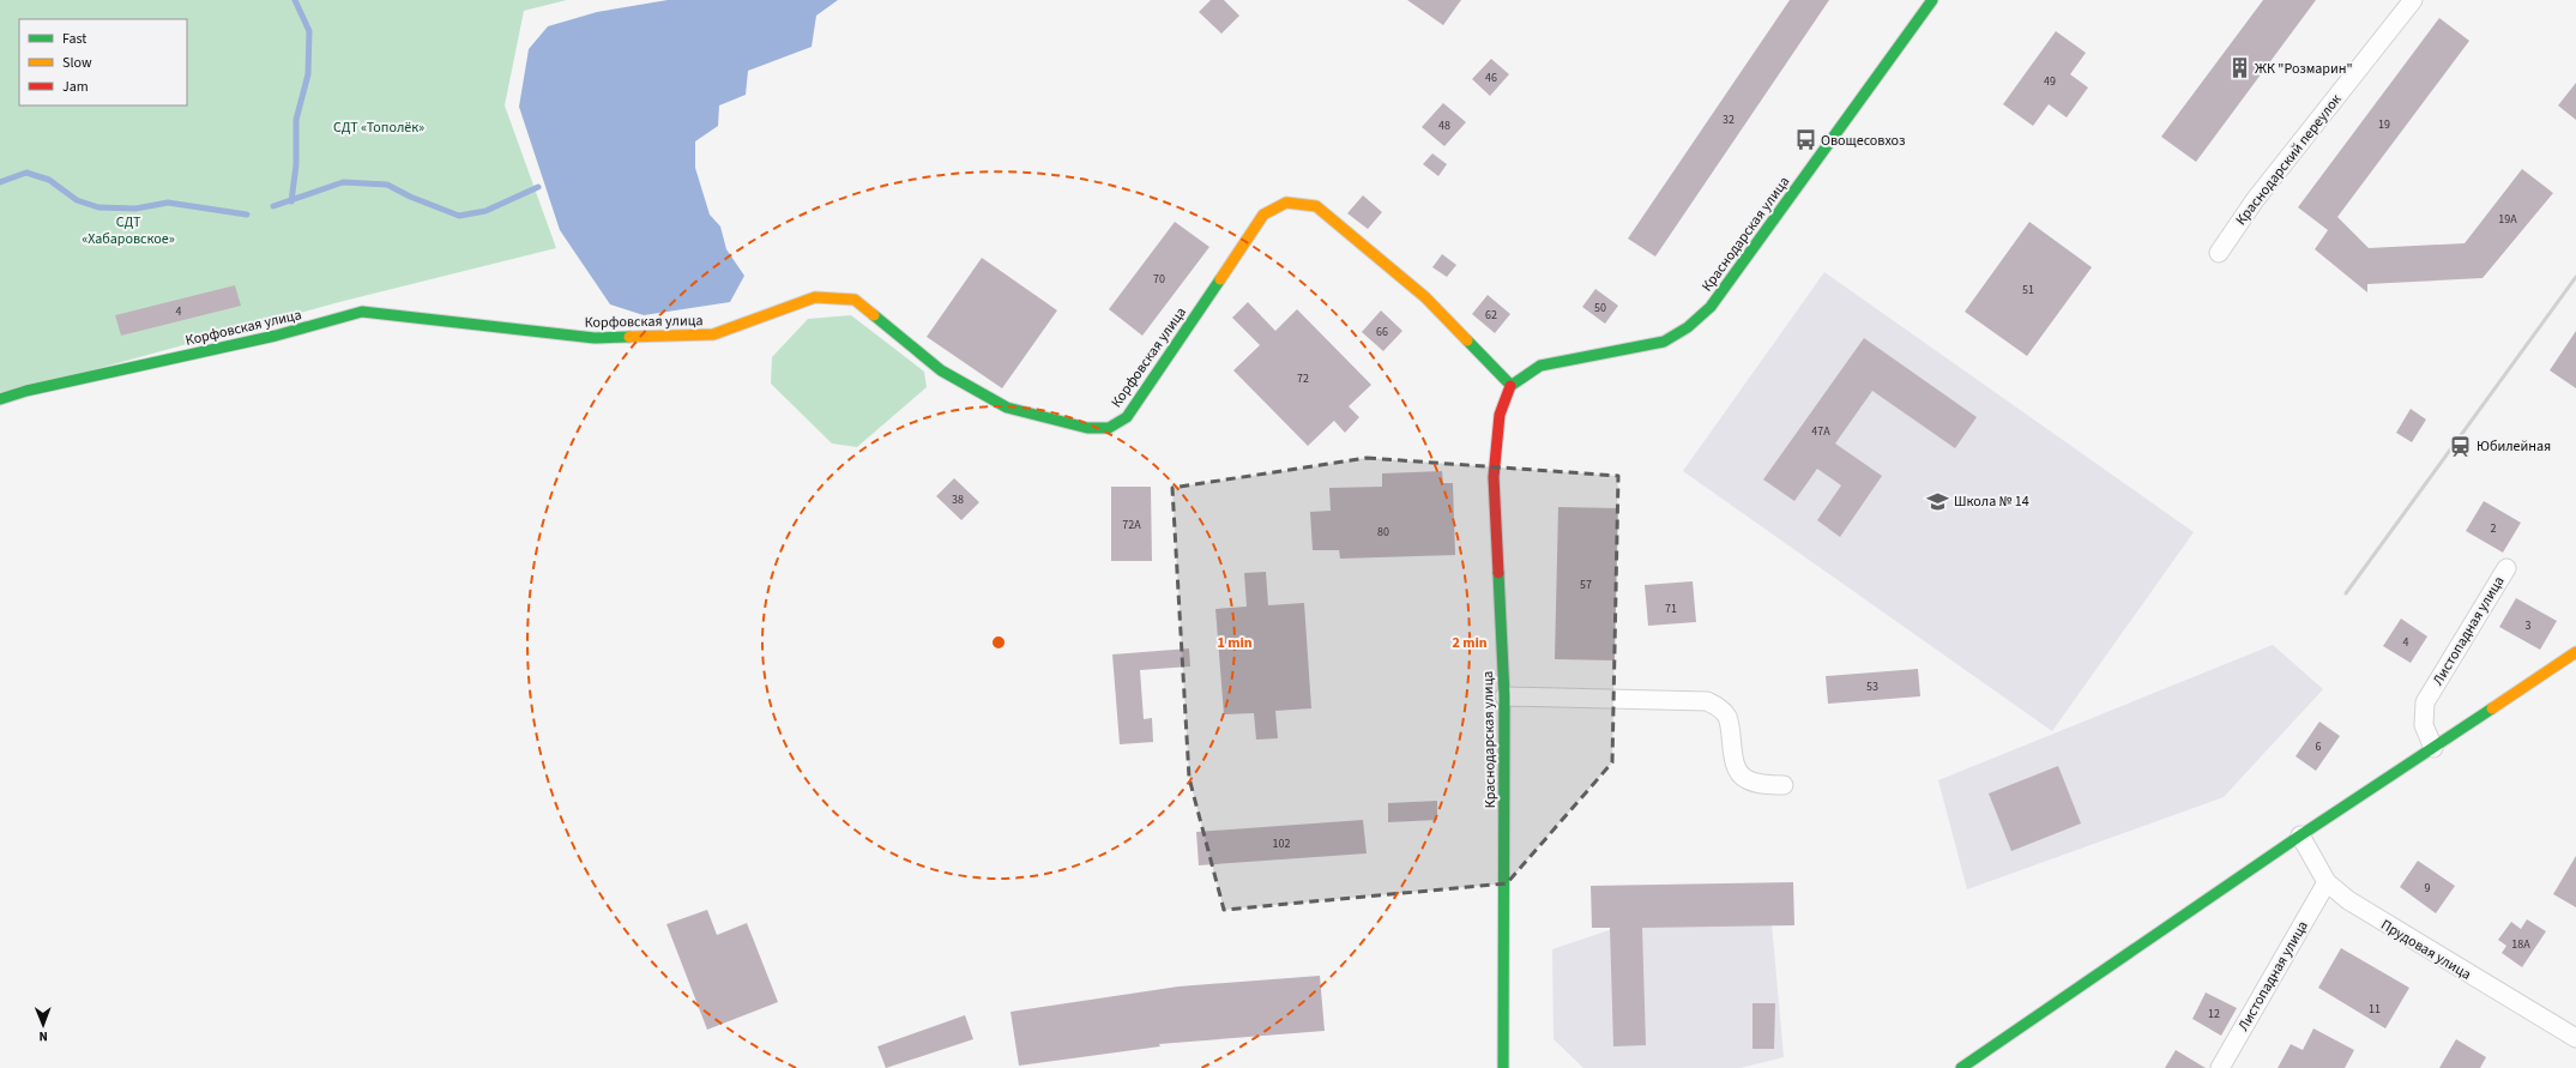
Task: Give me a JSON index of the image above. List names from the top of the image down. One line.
{"streets":{"street":["Краснодарский переулок","Краснодарская улица","Корфовская улица","Листопадная улица","Прудовая улица"]},"crossings":[["Краснодарская улица","Корфовская улица"],["Листопадная улица","Прудовая улица"]],"parks":["СДТ «Тополёк»","СДТ «Хабаровское»"],"places":{"building":["ЖК \"Розмарин\""],"bus stop":["Овощесовхоз"],"station":["Юбилейная"],"school or university":["Школа № 14"]},"house_numbers":["46","49","32","19","48","19А","70","51","50","4","62","66","72","47А","38","72А","2","80","57","71","3","4","53","6","102","9","18А","11","12"],"legend":["Fast","Slow","Jam"],"north":"bottom","rings":["1 min","2 min"]}
